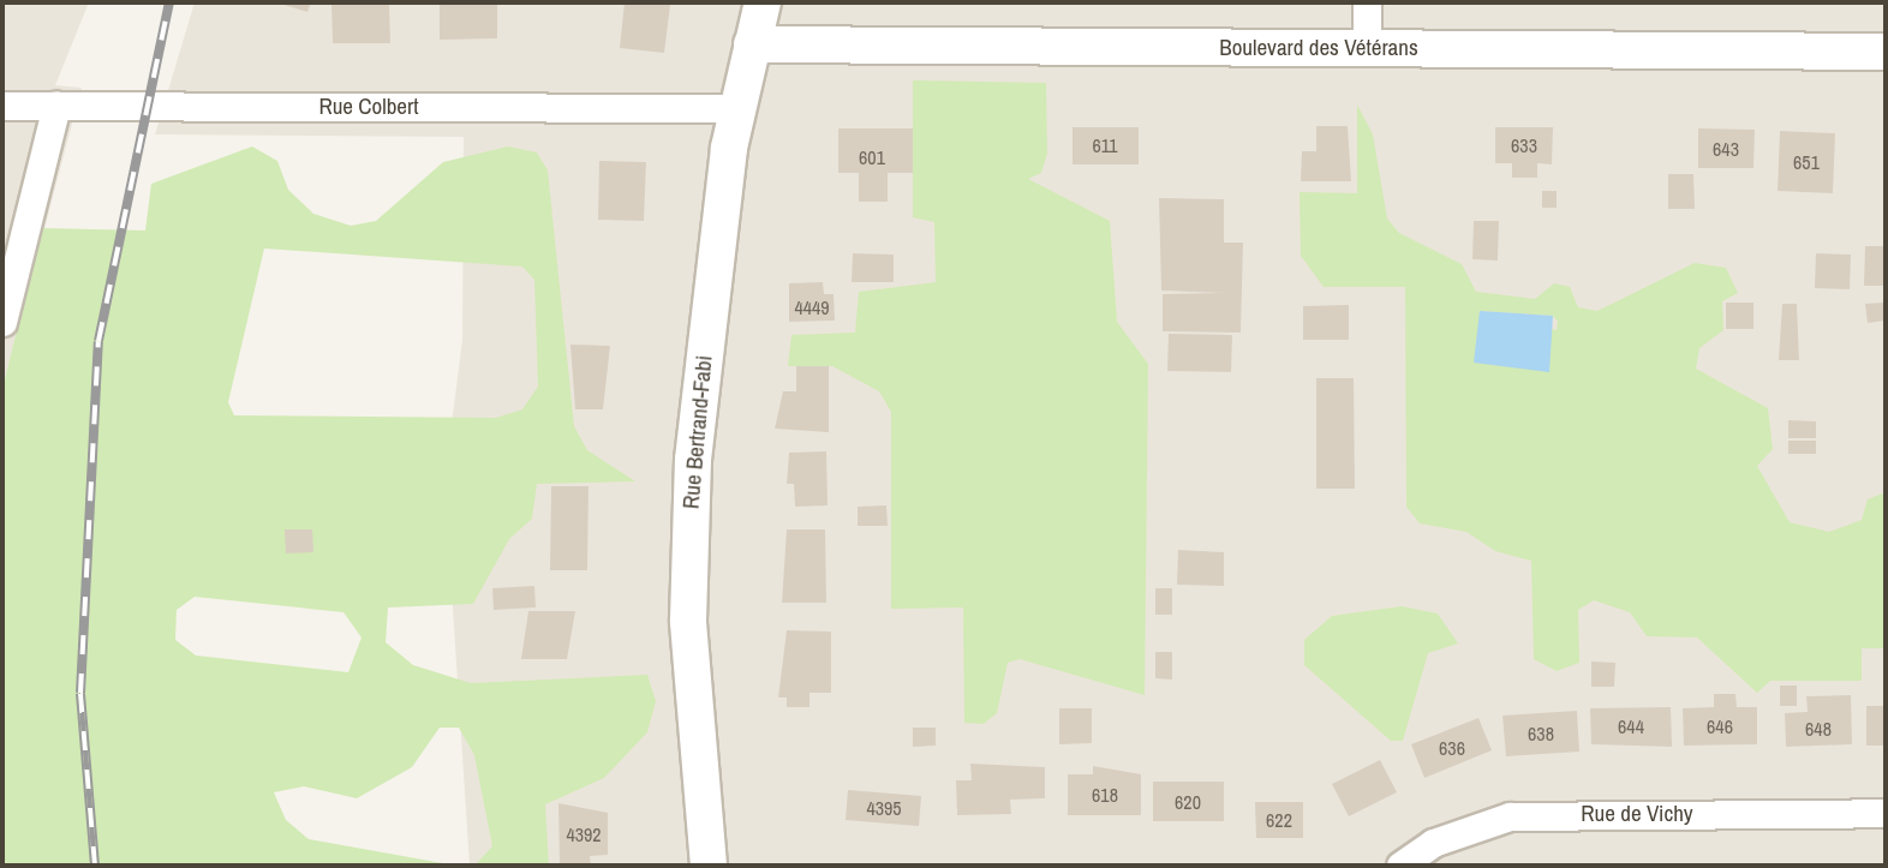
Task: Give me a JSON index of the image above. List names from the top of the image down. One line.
{"streets":{"street":["Boulevard des Vétérans","Rue Colbert","Rue Bertrand-Fabi","Rue de Vichy"]},"crossings":[["Boulevard des Vétérans","Rue Bertrand-Fabi"],["Rue Colbert","Rue Bertrand-Fabi"]],"house_numbers":["611","633","643","601","651","4449","644","646","648","638","636","618","620","4395","622","4392"]}
